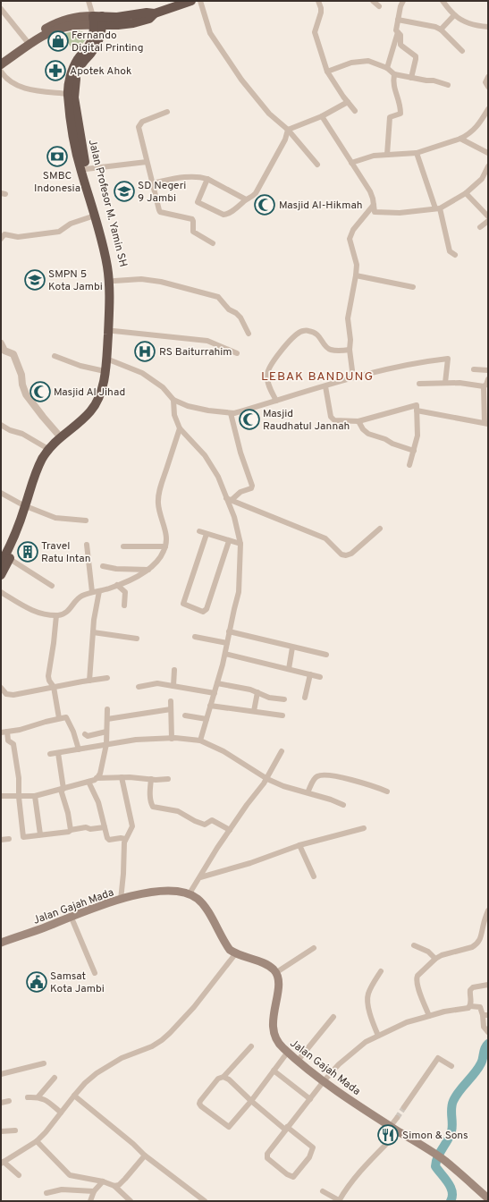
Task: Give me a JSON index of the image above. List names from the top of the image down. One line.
{"streets":{"highway":["Jalan Profesor M. Yamin SH"],"main road":["Jalan Gajah Mada"]},"districts":["LEBAK BANDUNG"],"places":{"shop":["Fernando Digital Printing"],"pharmacy":["Apotek Ahok"],"bank":["SMBC Indonesia"],"school or university":["SD Negeri 9 Jambi","SMPN 5 Kota Jambi"],"mosque":["Masjid Al-Hikmah","Masjid Al Jihad","Masjid Raudhatul Jannah"],"hospital":["RS Baiturrahim"],"building":["Travel Ratu Intan"],"public building":["Samsat Kota Jambi"],"restaurant":["Simon & Sons"]}}
